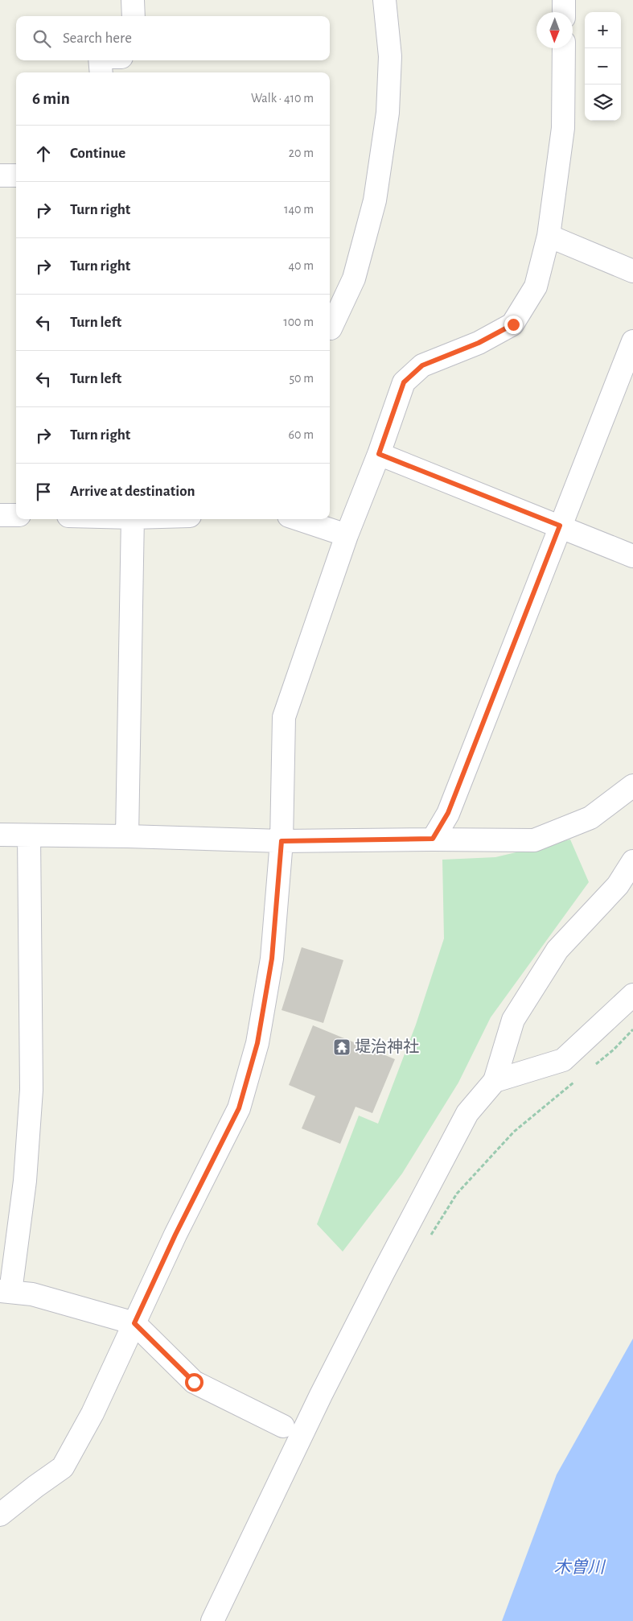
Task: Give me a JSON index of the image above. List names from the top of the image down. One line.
{"water":["木曽川"],"places":{"temple":["堤治神社"]},"north":"bottom","page":{"map_buttons":["+","−"],"search":"Search here","heading":["6 min","Walk · 410 m"],"list":[["Continue","20 m"],["Turn right","140 m"],["Turn right","40 m"],["Turn left","100 m"],["Turn left","50 m"],["Turn right","60 m"],"Arrive at destination"]}}
